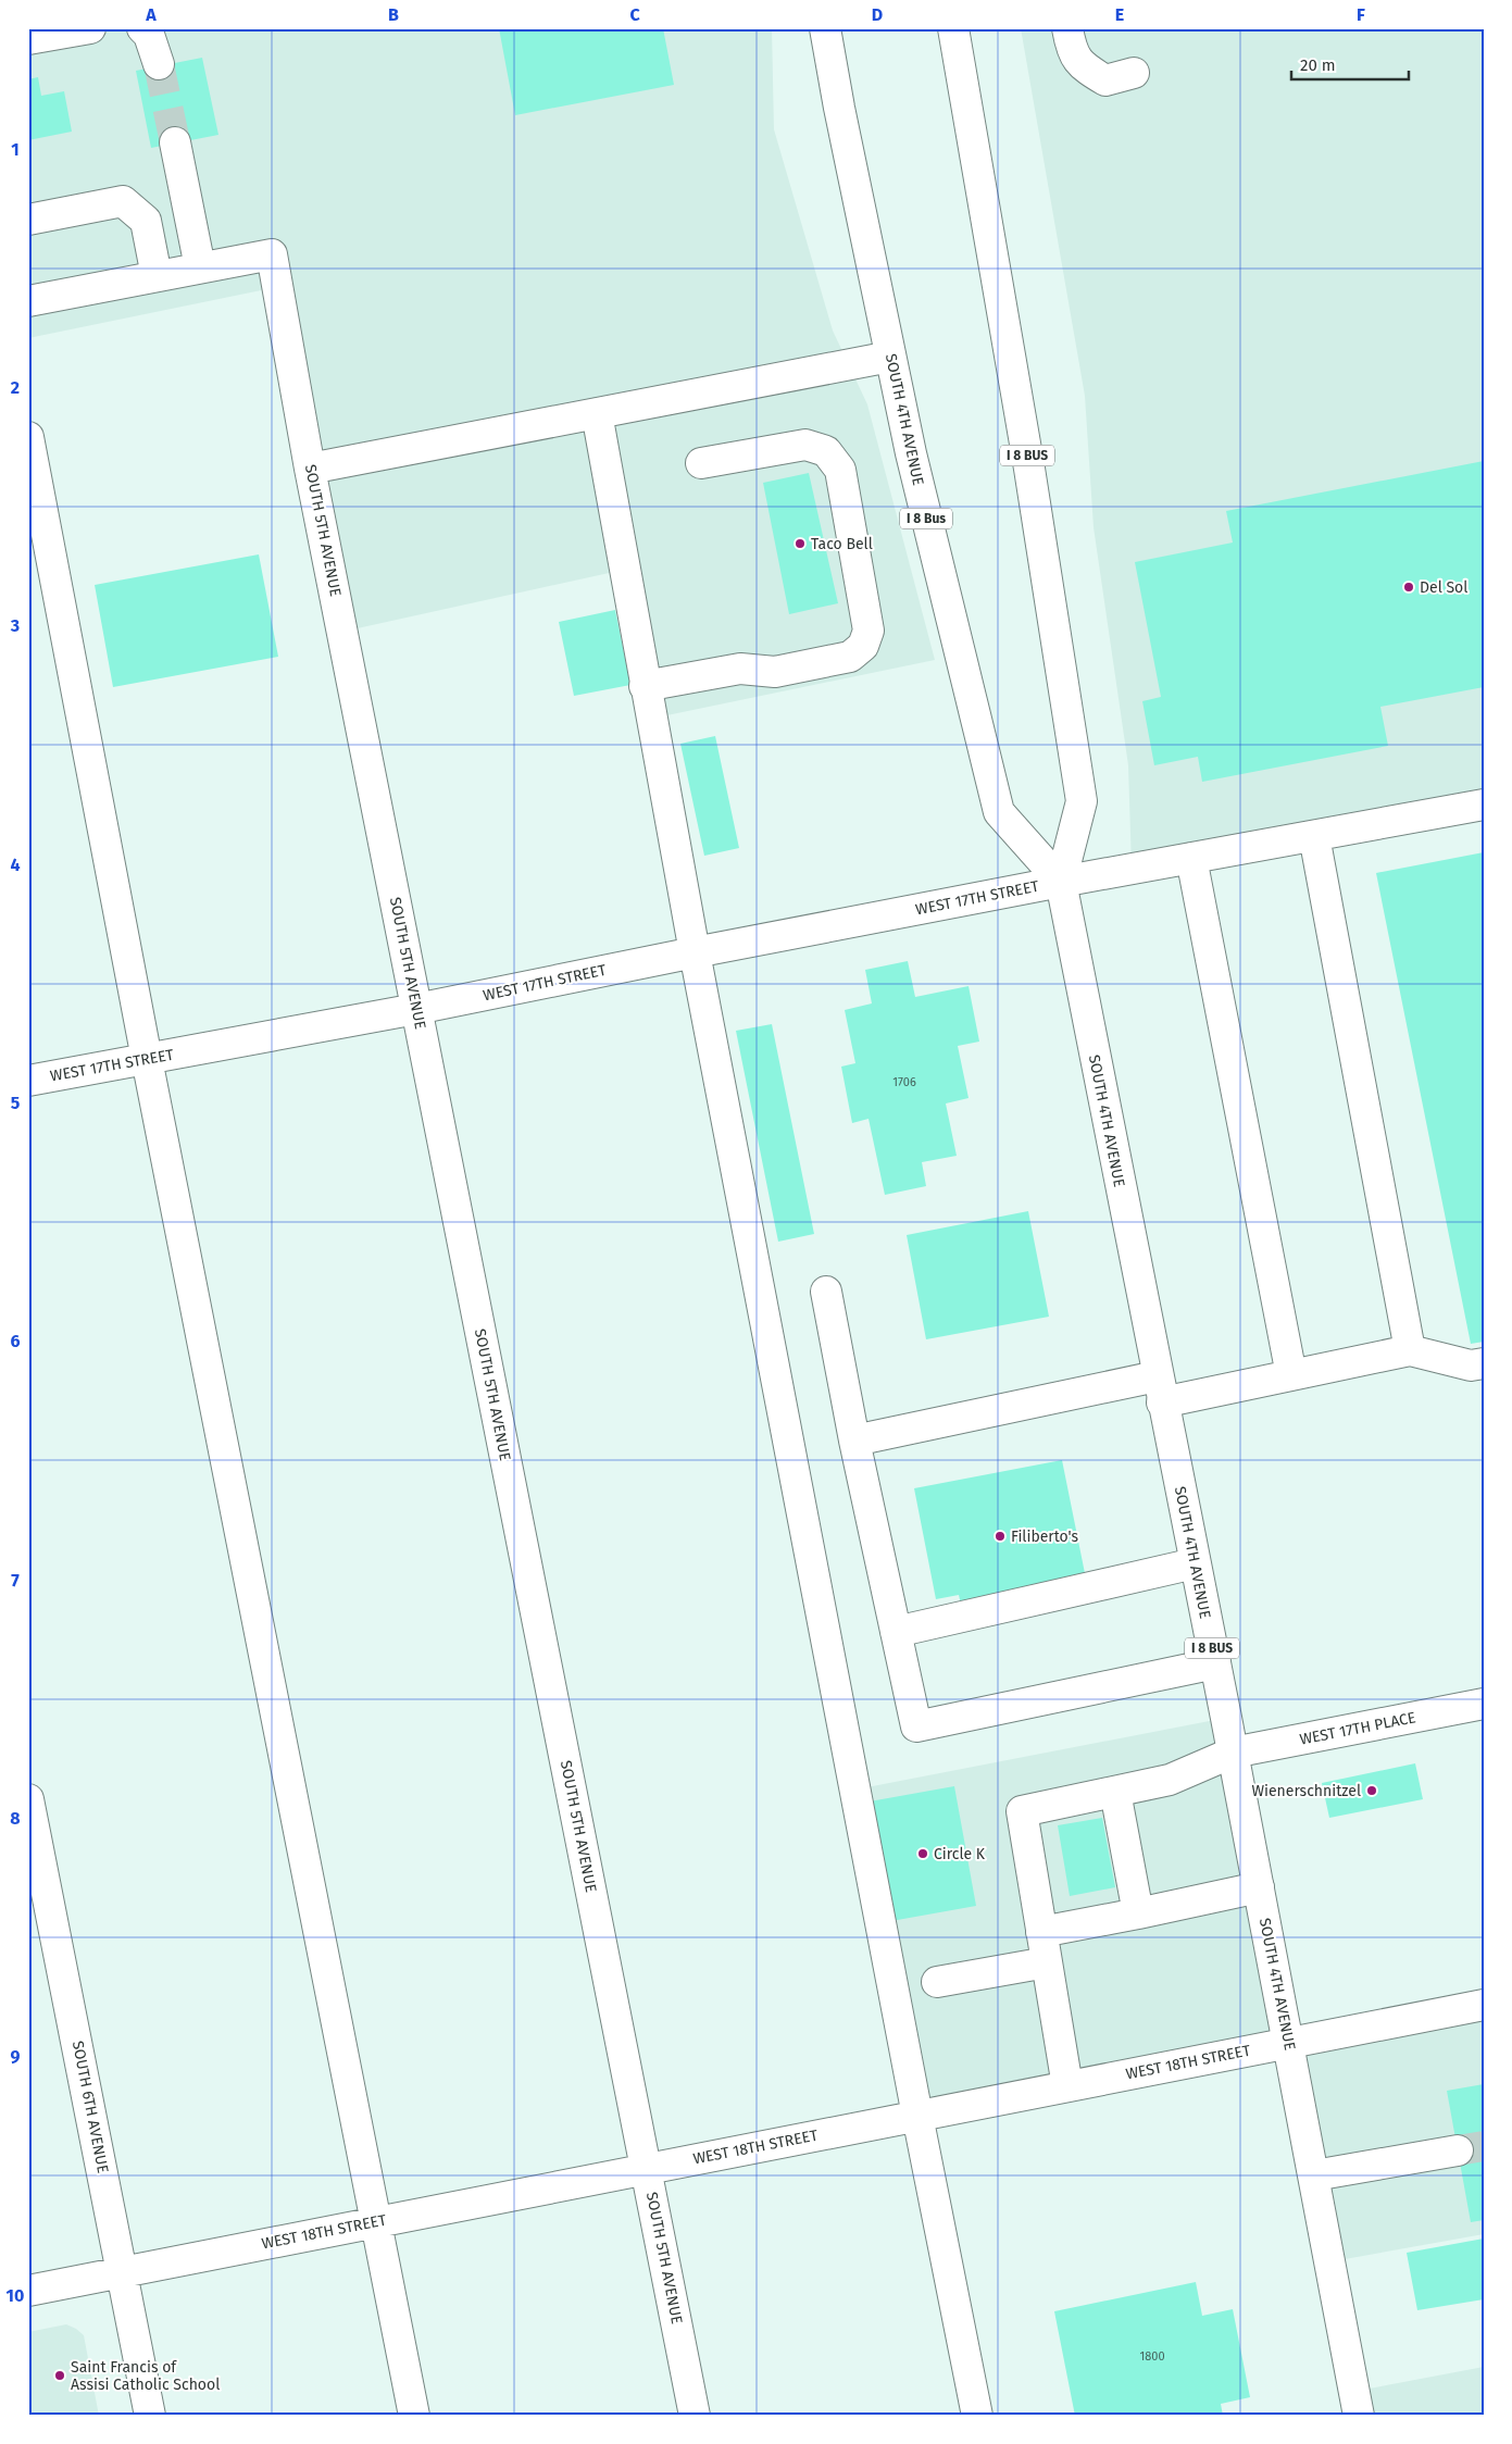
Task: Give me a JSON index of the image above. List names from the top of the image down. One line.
{"streets":{"street":["SOUTH 4TH AVENUE","I 8 BUS","I 8 Bus","SOUTH 5TH AVENUE","WEST 17TH STREET","WEST 17TH PLACE","WEST 18TH STREET","SOUTH 6TH AVENUE"]},"crossings":[["SOUTH 4TH AVENUE","WEST 17TH STREET"],["SOUTH 4TH AVENUE","WEST 17TH PLACE"],["SOUTH 4TH AVENUE","WEST 18TH STREET"],["SOUTH 5TH AVENUE","WEST 17TH STREET"],["SOUTH 5TH AVENUE","WEST 18TH STREET"],["WEST 18TH STREET","SOUTH 6TH AVENUE"]],"places":["Taco Bell","Del Sol","Filiberto's","Wienerschnitzel","Circle K","Saint Francis of Assisi Catholic School"],"house_numbers":["1706","1800"],"scale_bar":"20 m","grid":{"columns":["A","B","C","D","E","F"],"rows":["1","2","3","4","5","6","7","8","9","10"]}}
